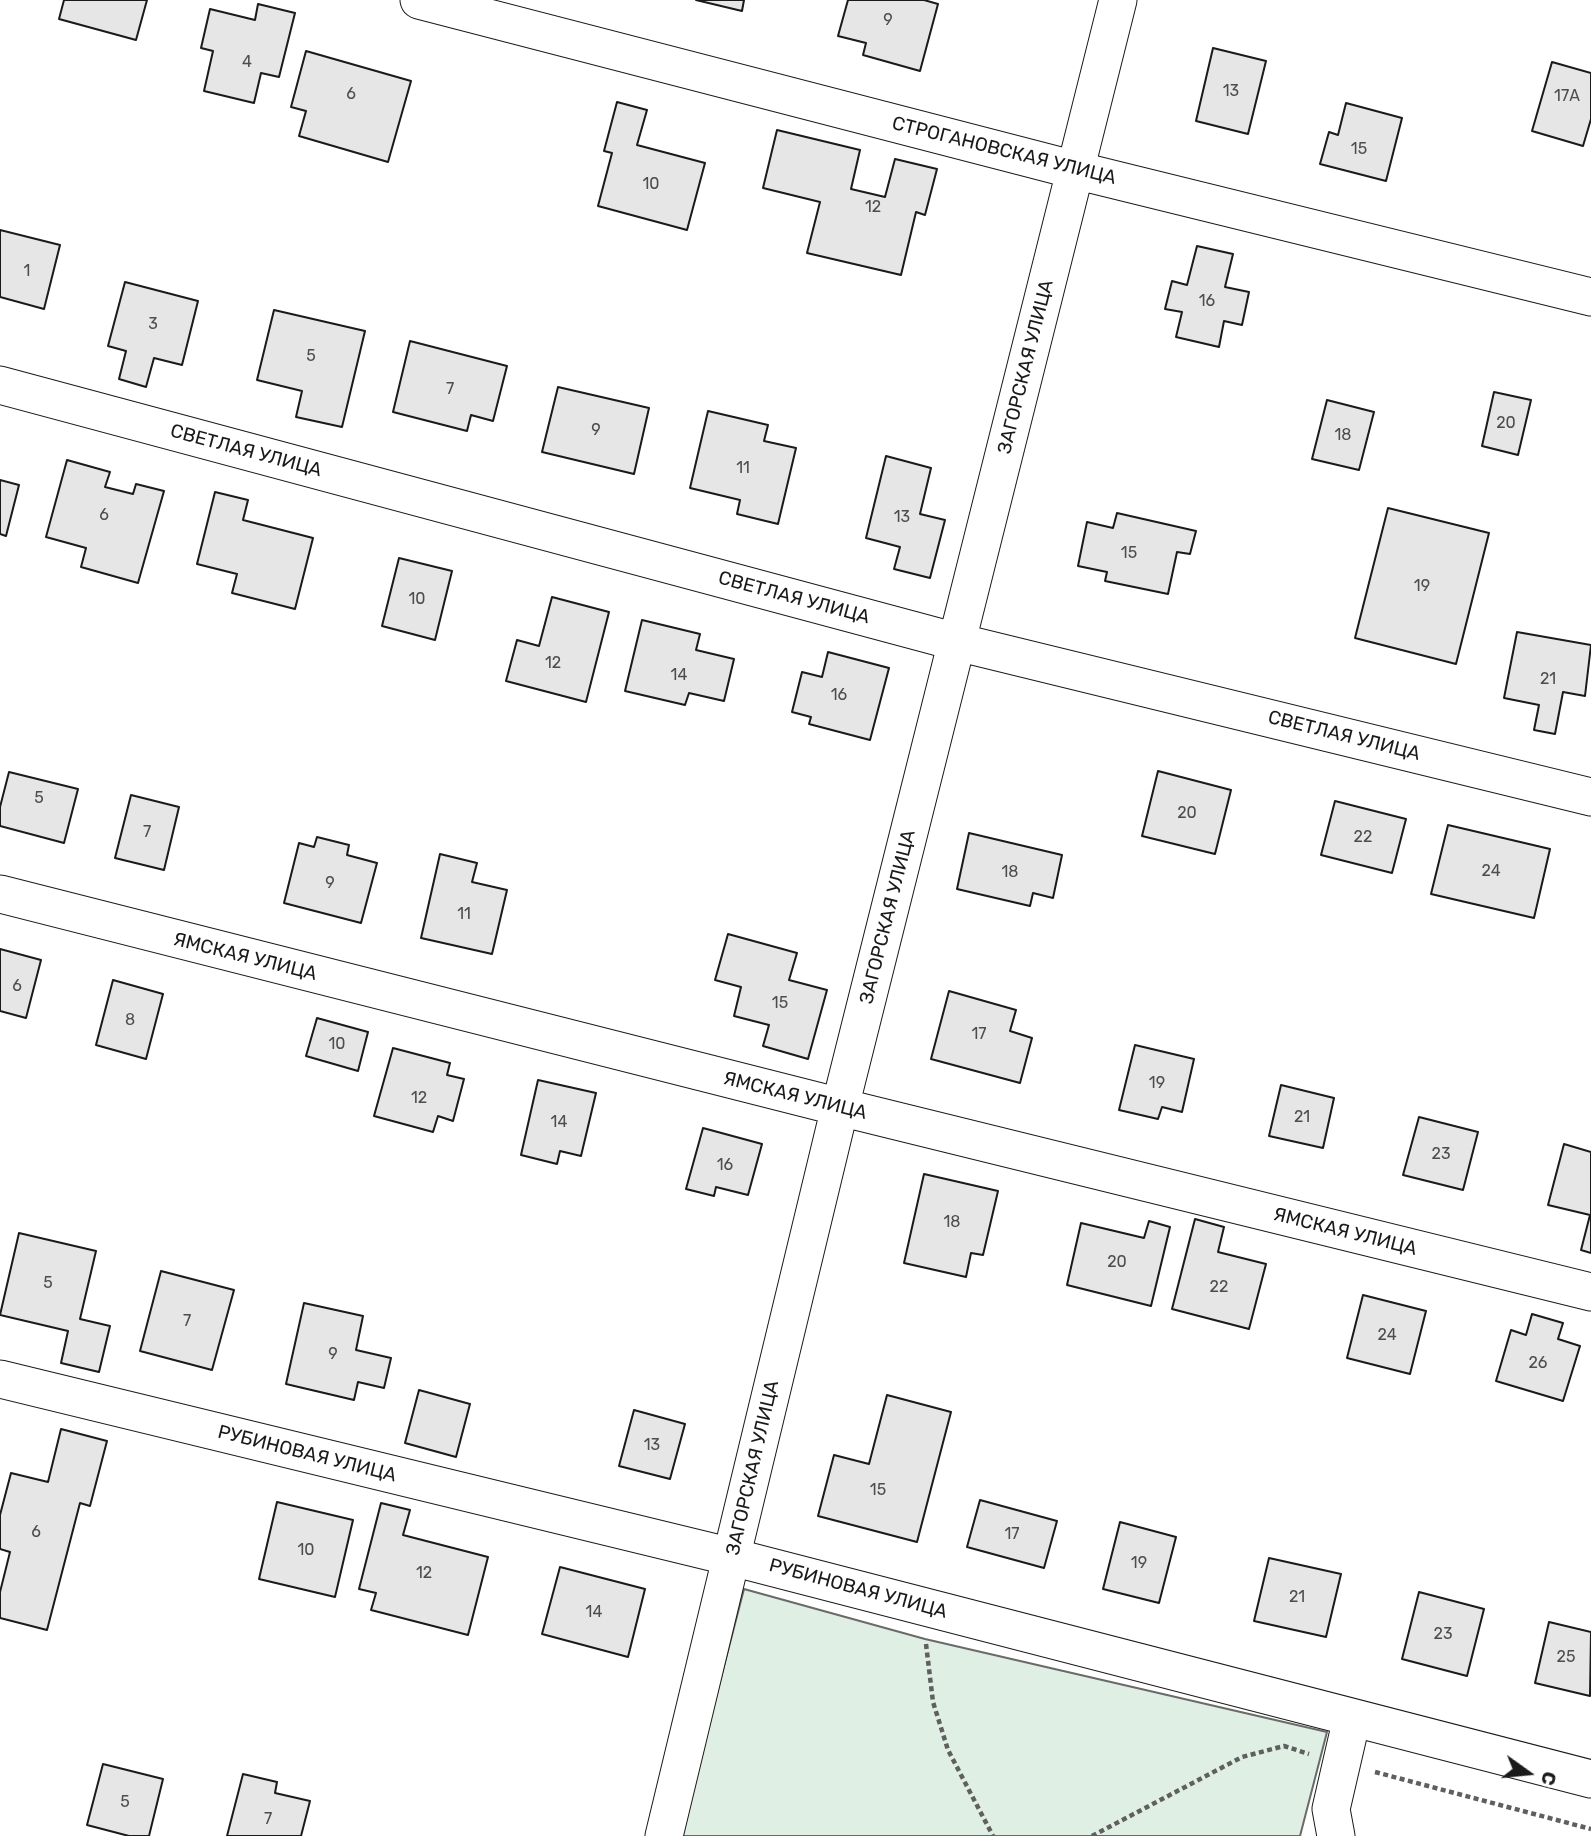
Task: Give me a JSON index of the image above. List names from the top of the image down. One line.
{"streets":{"street":["СТРОГАНОВСКАЯ УЛИЦА","ЗАГОРСКАЯ УЛИЦА","СВЕТЛАЯ УЛИЦА","ЯМСКАЯ УЛИЦА","РУБИНОВАЯ УЛИЦА"]},"crossings":[["СТРОГАНОВСКАЯ УЛИЦА","ЗАГОРСКАЯ УЛИЦА"],["ЗАГОРСКАЯ УЛИЦА","СВЕТЛАЯ УЛИЦА"],["ЗАГОРСКАЯ УЛИЦА","ЯМСКАЯ УЛИЦА"],["ЗАГОРСКАЯ УЛИЦА","РУБИНОВАЯ УЛИЦА"]],"house_numbers":["9","4","13","6","17А","15","10","12","1","16","3","5","7","20","9","18","11","6","13","15","19","10","12","14","21","16","5","20","7","22","24","18","9","11","6","15","8","17","10","19","12","21","14","23","16","18","20","5","22","7","24","9","26","13","15","6","17","10","19","12","21","14","23","25","5","7"],"north":"right"}
